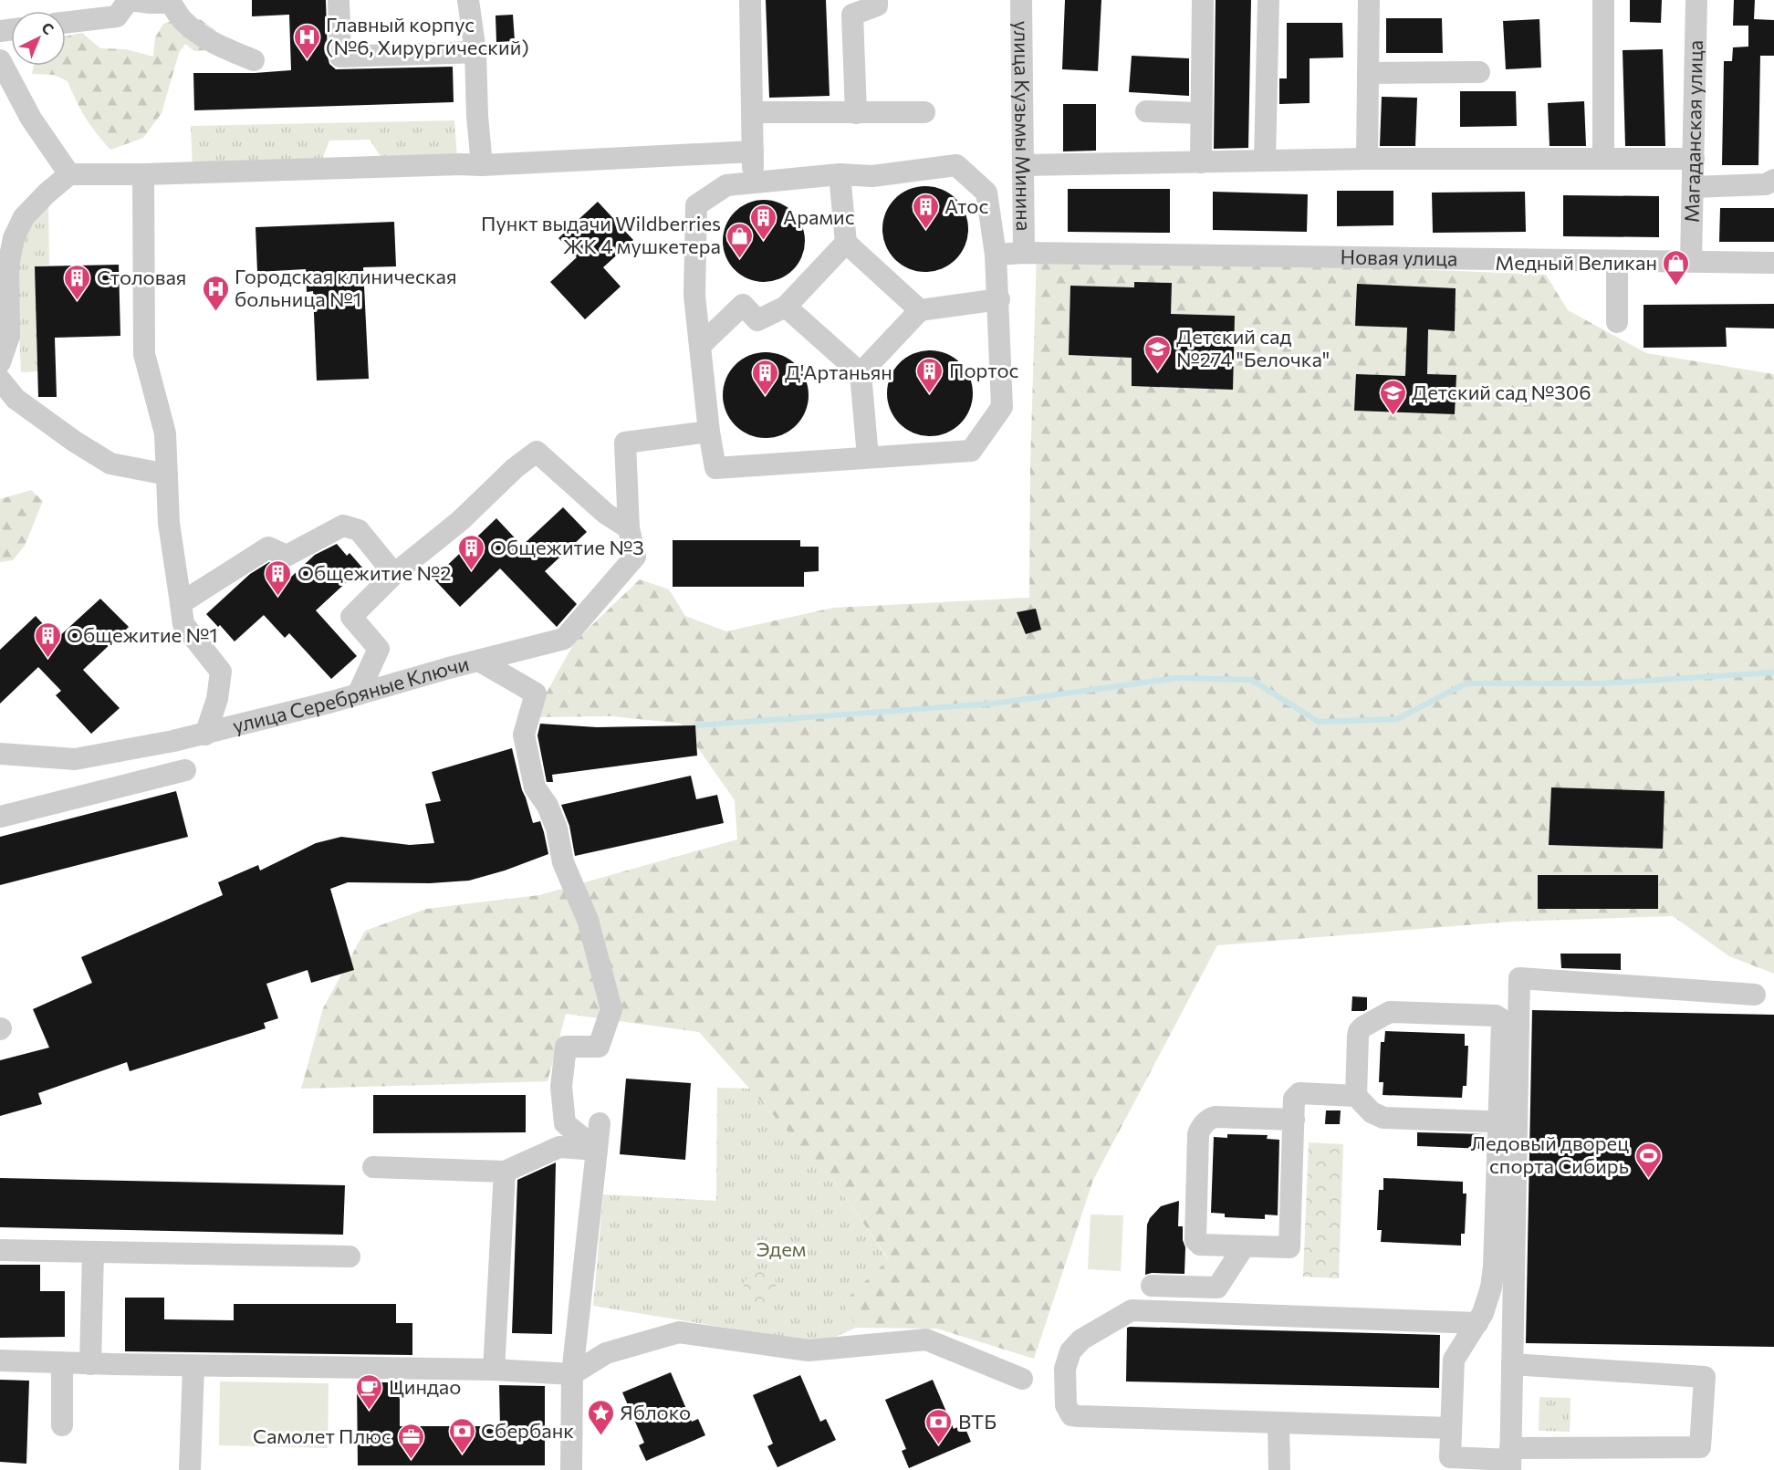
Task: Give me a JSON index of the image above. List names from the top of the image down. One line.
{"streets":{"street":["улица Кузьмы Минина","Магаданская улица","Новая улица","улица Серебряные Ключи"]},"crossings":[["улица Кузьмы Минина","Новая улица"],["Магаданская улица","Новая улица"]],"parks":["Эдем"],"places":{"hospital":["Главный корпус (№6, Хирургический)","Городская клиническая больница №1"],"building":["Атос","Арамис","Столовая","Портос","Д'Артаньян","Общежитие №3","Общежитие №2","Общежитие №1"],"shop":["Пункт выдачи Wildberries ЖК 4 мушкетера","Медный Великан"],"school or university":["Детский сад №274 \"Белочка\"","Детский сад №306"],"sports":["Ледовый дворец спорта Сибирь"],"cafe":["Циндао"],"place":["Яблоко"],"bank":["ВТБ","Сбербанк"],"office":["Самолет Плюс"]},"north":"top right"}
